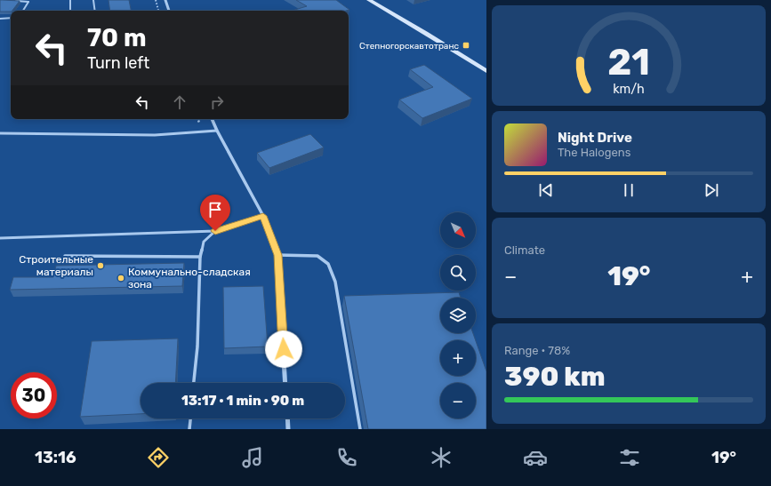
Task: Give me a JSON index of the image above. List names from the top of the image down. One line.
{"places":{"transit":["Степногорскавтотранс"],"other":["Строительные материалы","Коммунально-сладская зона"]},"north":"bottom right","page":{"turn":["70 m","Turn left"],"song":["Night Drive","The Halogens"],"map_buttons":["+","−"],"tile":["Climate",["Range · 78%","390 km"]],"heat":["−","19°","+"],"limit":"30","trip":"13:17 · 1 min · 90 m","tabs":["13:16","19°"],"gauge":["21","km/h"]}}
